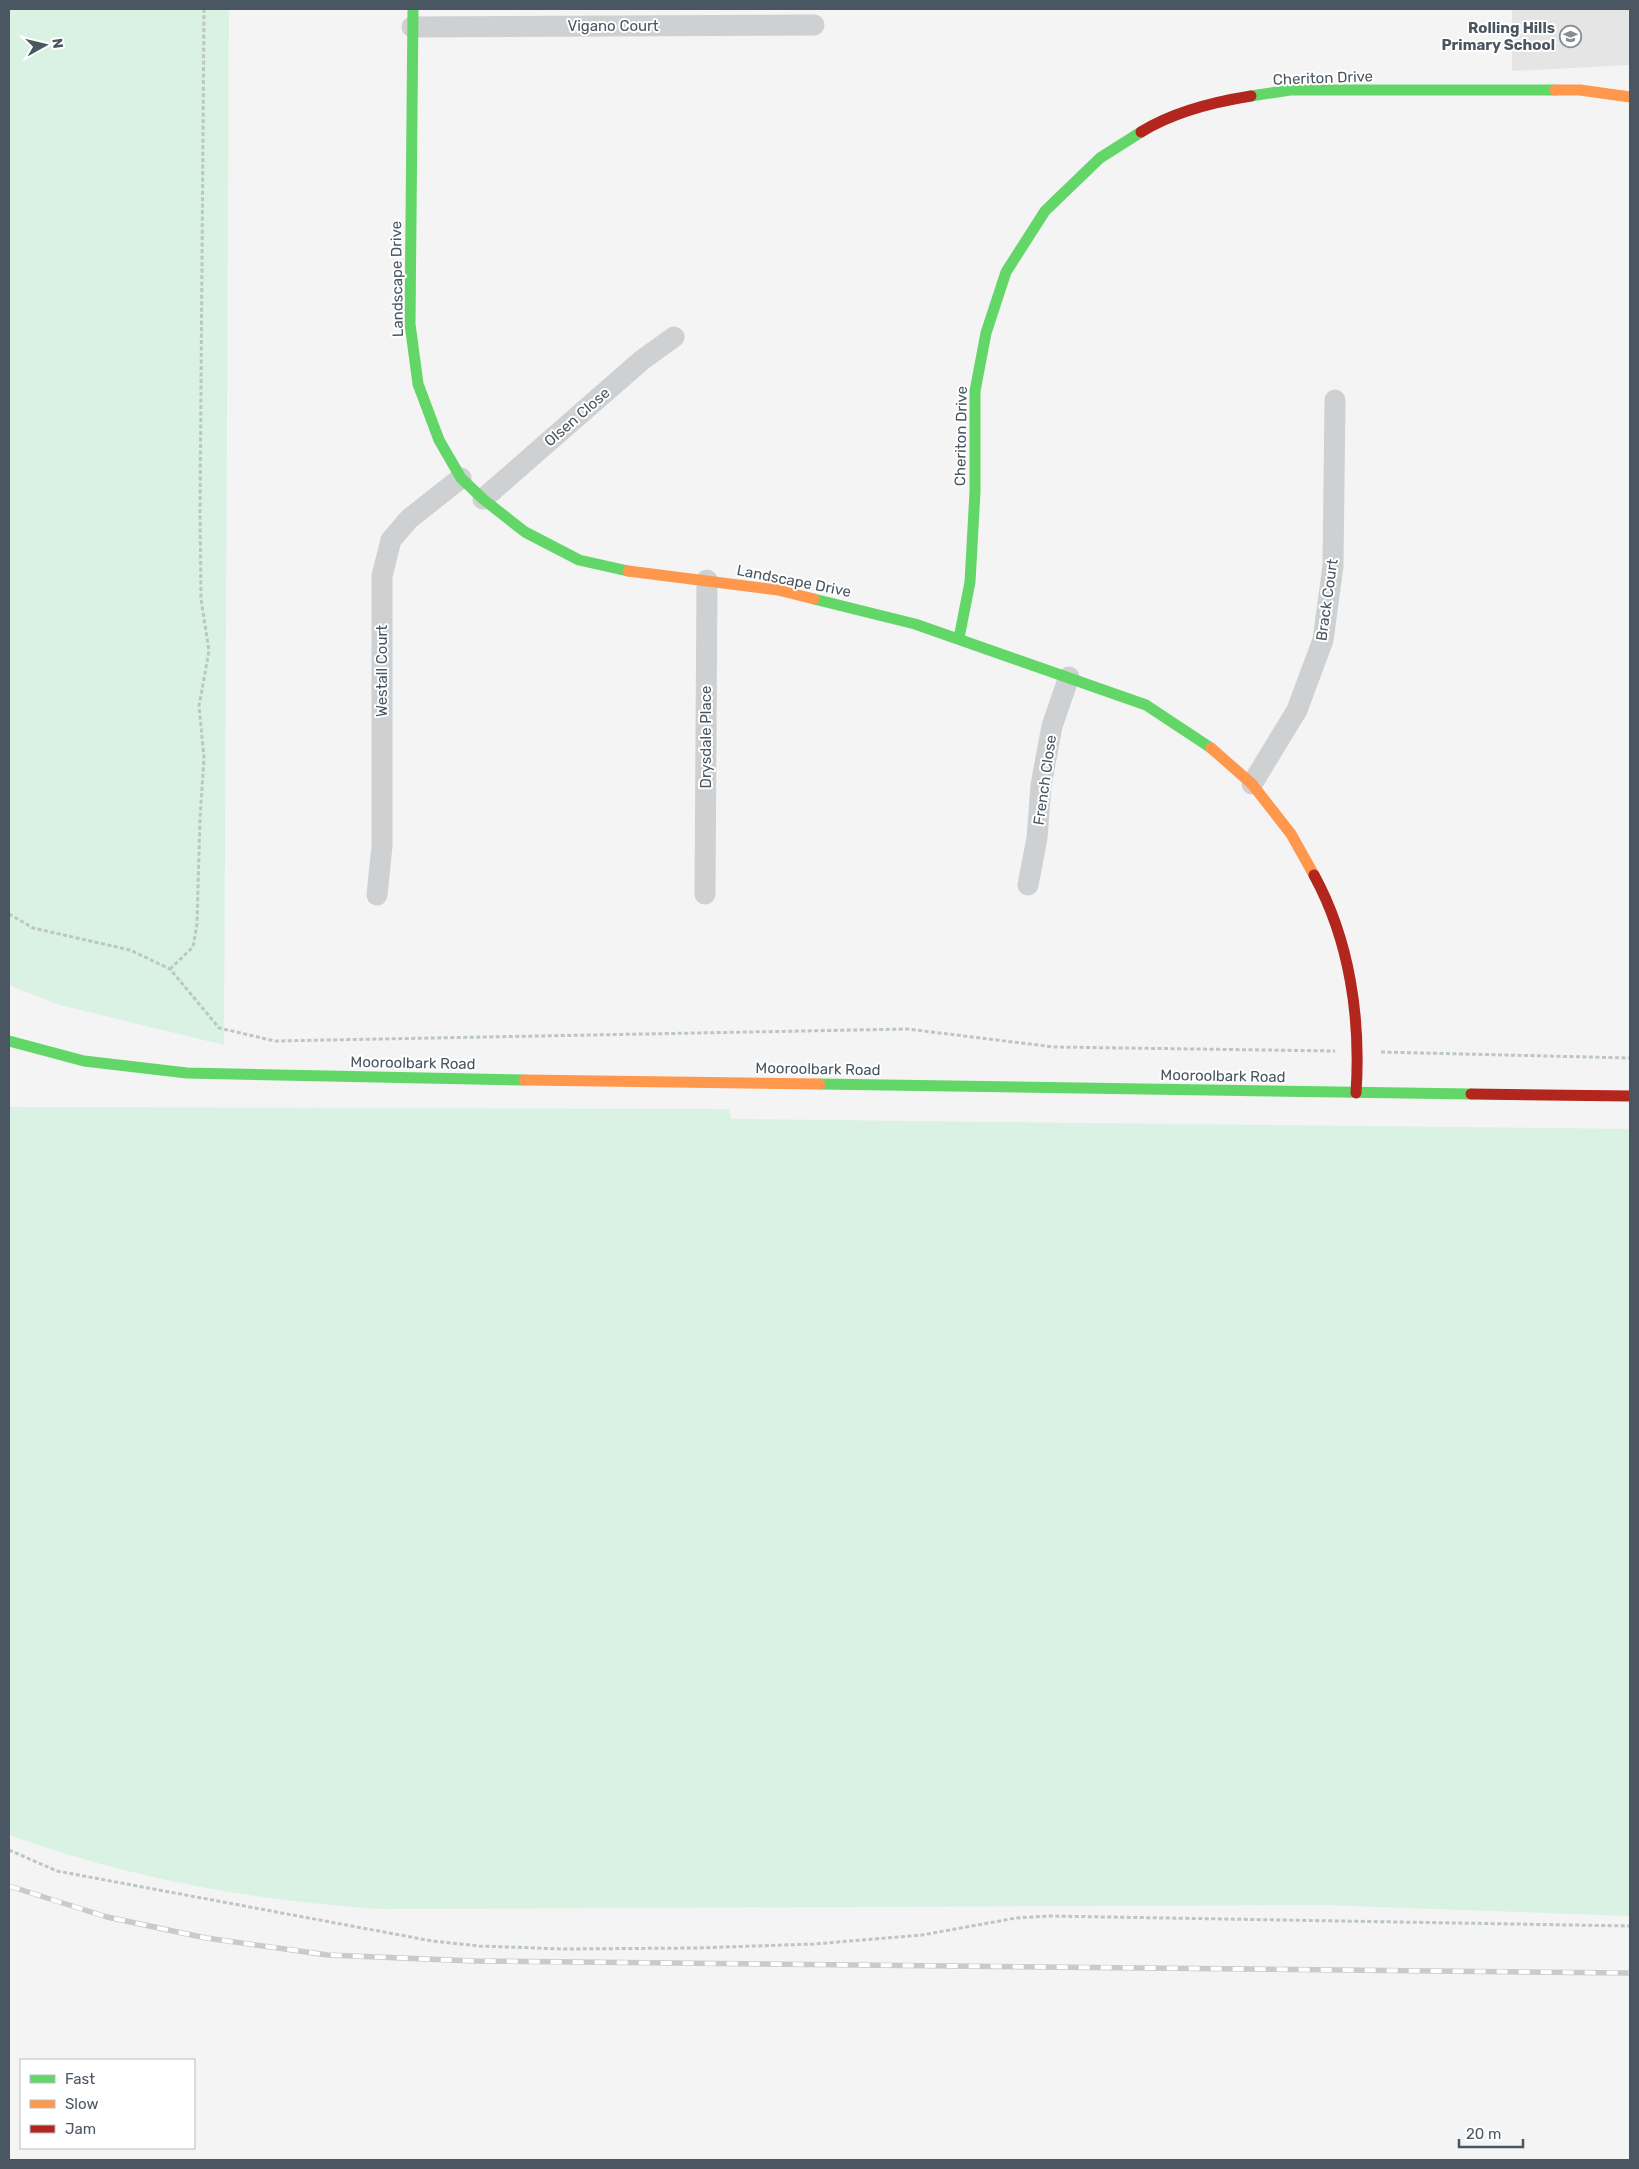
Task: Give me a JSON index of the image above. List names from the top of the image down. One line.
{"streets":{"street":["Vigano Court","Cheriton Drive","Landscape Drive","Olsen Close","Brack Court","Westall Court","Drysdale Place","French Close","Mooroolbark Road"]},"crossings":[["Vigano Court","Landscape Drive"],["Cheriton Drive","Landscape Drive"],["Landscape Drive","Olsen Close"],["Landscape Drive","Brack Court"],["Landscape Drive","Westall Court"],["Landscape Drive","Drysdale Place"],["Landscape Drive","French Close"],["Landscape Drive","Mooroolbark Road"]],"places":{"school or university":["Rolling Hills Primary School"]},"legend":["Fast","Slow","Jam"],"scale_bar":"20 m","north":"right"}
